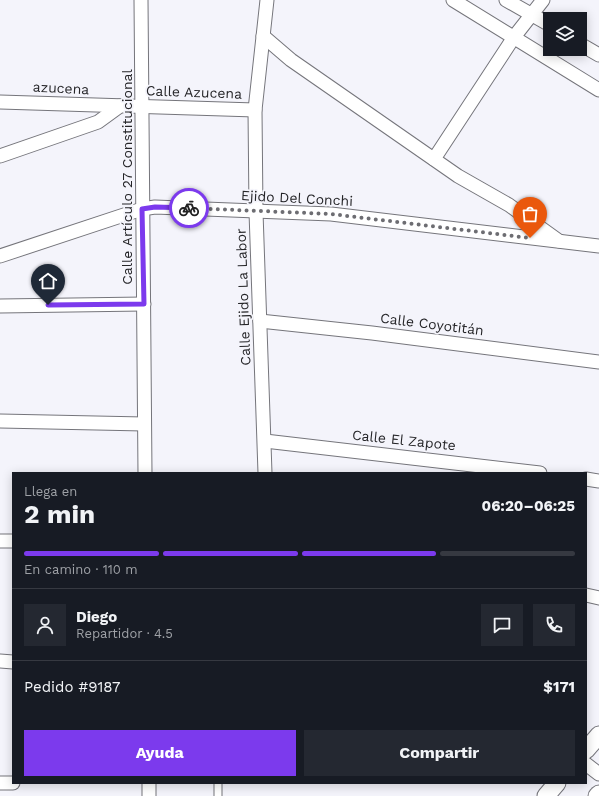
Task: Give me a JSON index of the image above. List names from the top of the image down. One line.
{"streets":{"street":["azucena","Calle Azucena","Calle Artículo 27 Constitucional","Ejido Del Conchi","Calle Ejido La Labor","Calle Coyotitán","Calle El Zapote"]},"crossings":[["azucena","Calle Azucena"],["Calle Azucena","Calle Artículo 27 Constitucional"],["Calle Azucena","Calle Ejido La Labor"],["Calle Artículo 27 Constitucional","Ejido Del Conchi"],["Ejido Del Conchi","Calle Ejido La Labor"],["Calle Ejido La Labor","Calle Coyotitán"],["Calle Ejido La Labor","Calle El Zapote"]],"page":{"heading":["2 min","Llega en","06:20–06:25"],"panel":["Diego","Repartidor · 4.5","Pedido #9187","$171"],"bar":"En camino · 110 m","buttons":["Ayuda","Compartir"]}}
